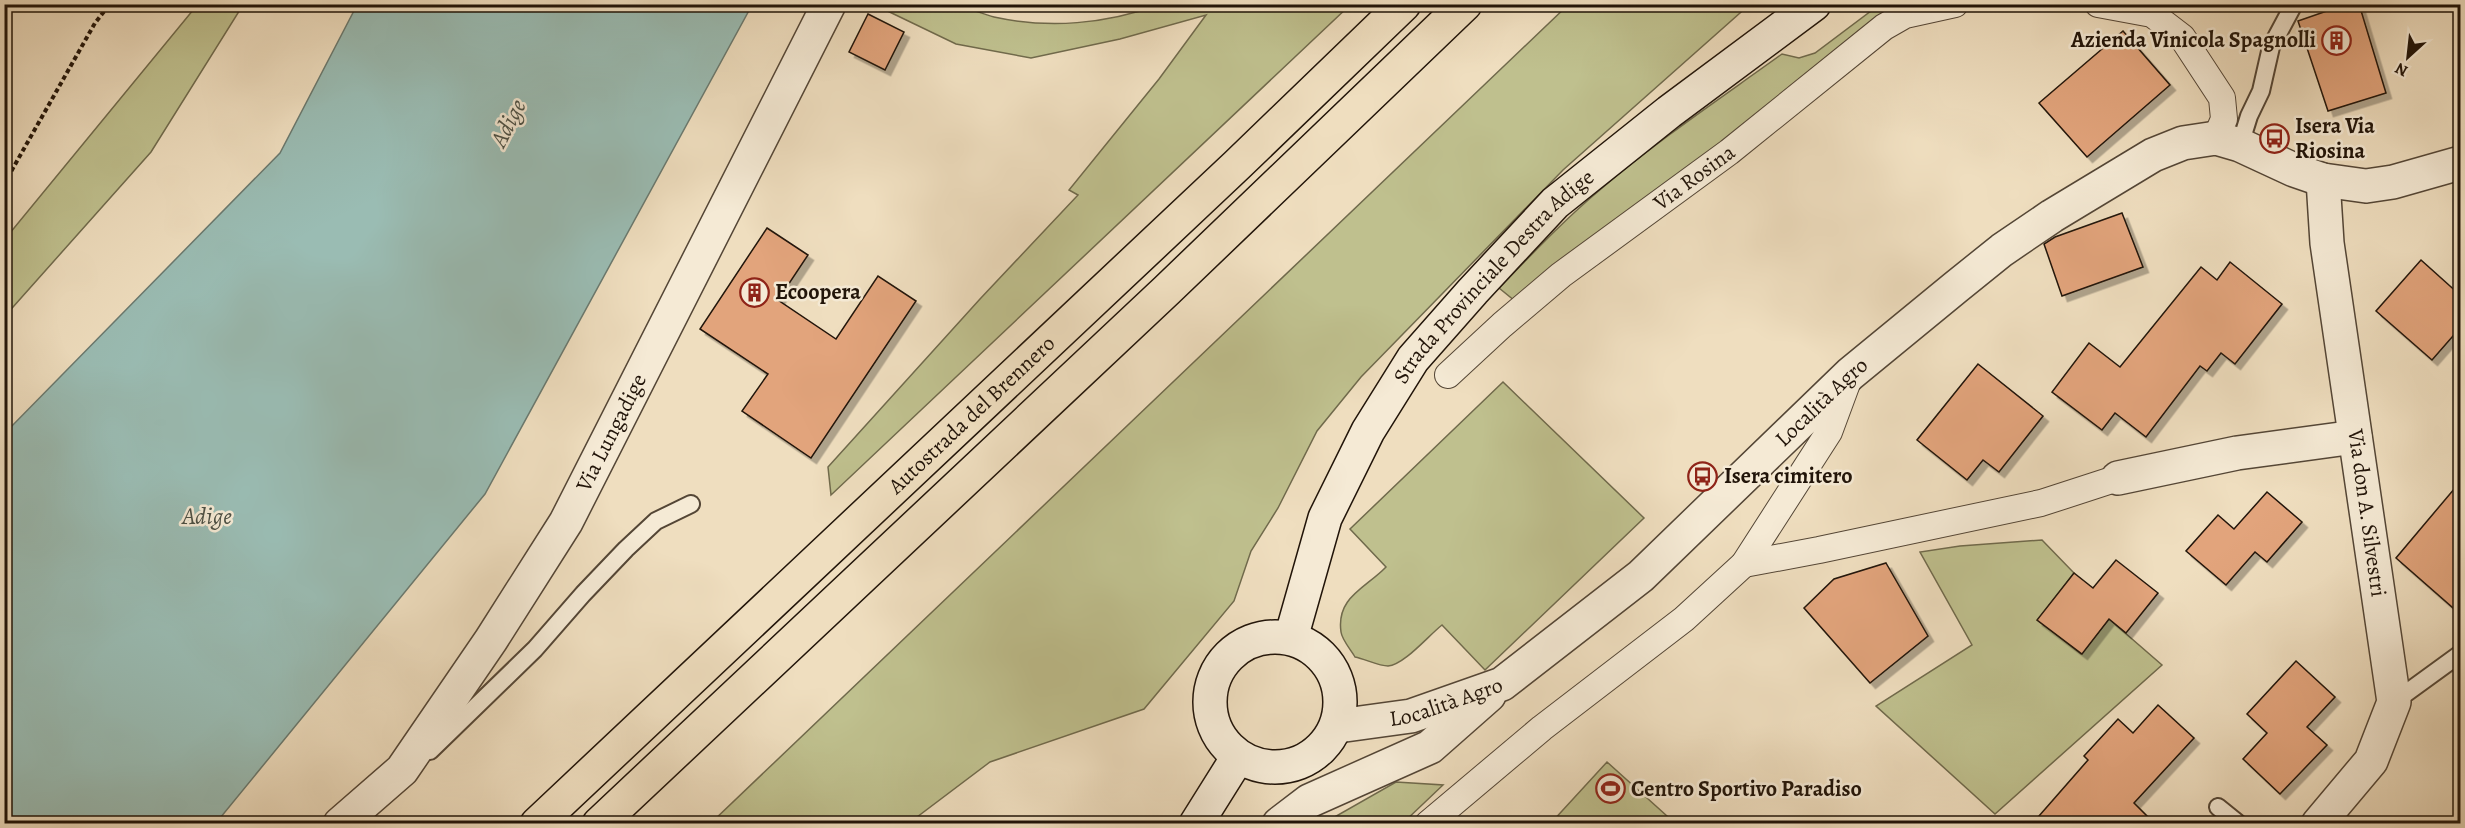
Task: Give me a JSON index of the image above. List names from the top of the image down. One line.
{"streets":{"highway":["Autostrada del Brennero"],"street":["Via Rosina","Strada Provinciale Destra Adige","Località Agro","Via Lungadige","Via don A. Silvestri"]},"crossings":[["Strada Provinciale Destra Adige","Località Agro"]],"water":["Adige"],"places":{"building":["Azienda Vinicola Spagnolli","Ecoopera"],"bus stop":["Isera Via Riosina","Isera cimitero"],"sports":["Centro Sportivo Paradiso"]},"north":"bottom left"}
